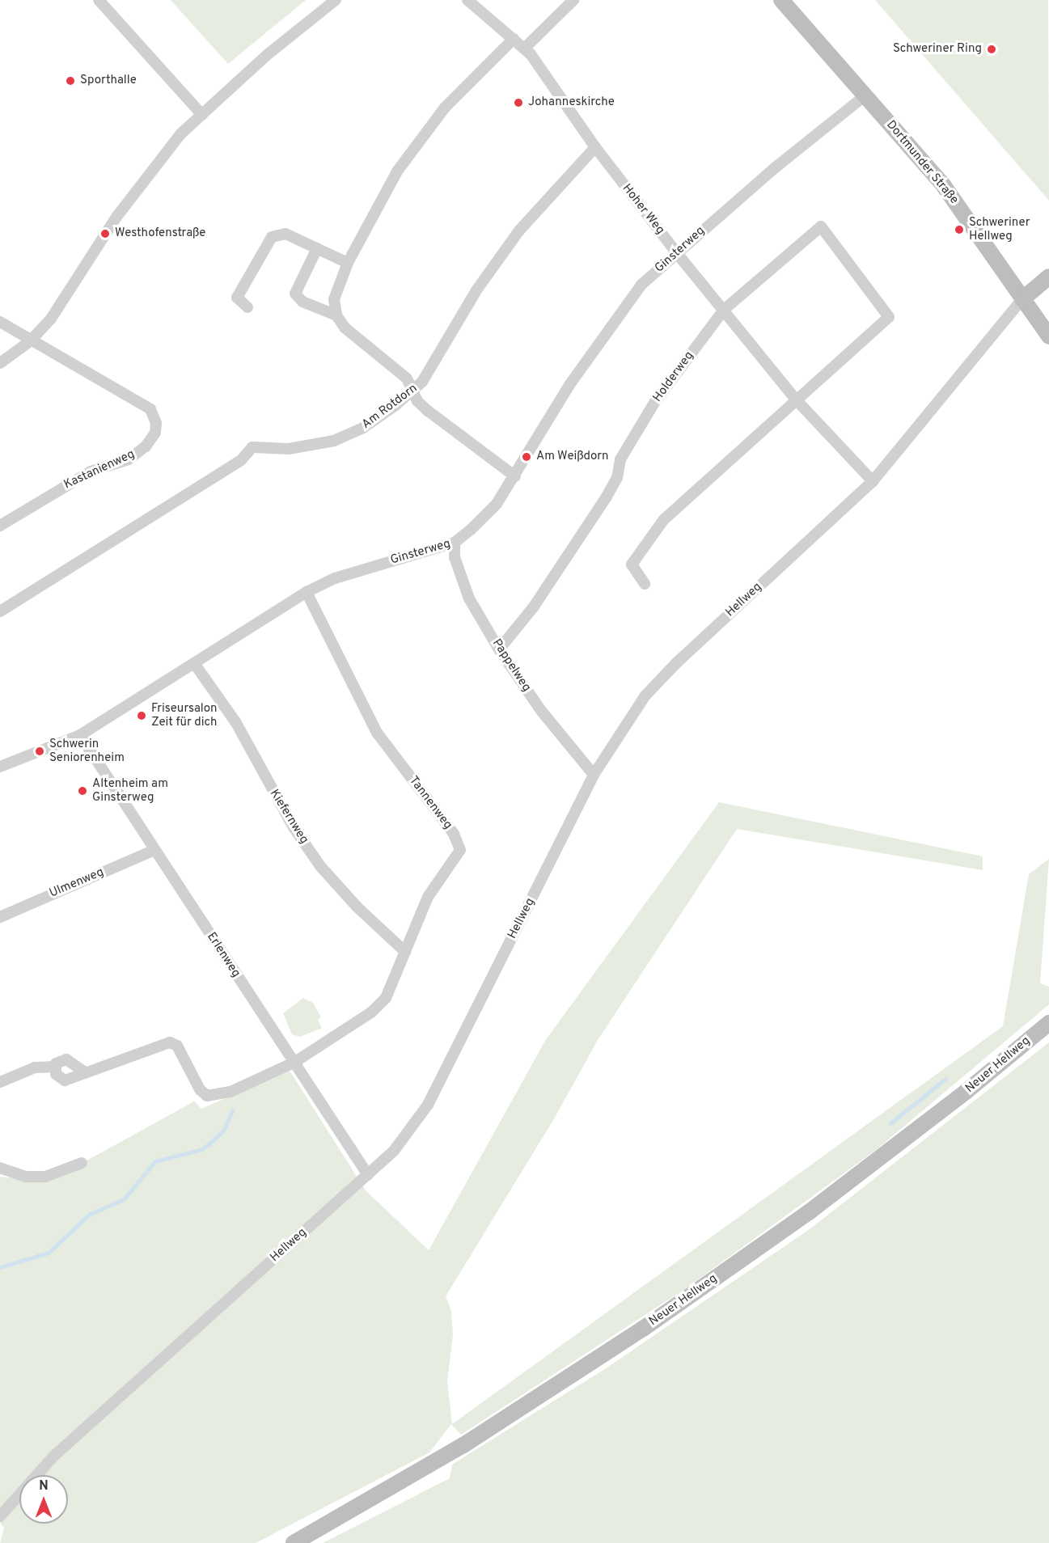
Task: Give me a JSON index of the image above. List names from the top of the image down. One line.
{"streets":{"main road":["Dortmunder Straße","Neuer Hellweg"],"street":["Hoher Weg","Ginsterweg","Holderweg","Am Rotdorn","Kastanienweg","Hellweg","Pappelweg","Tannenweg","Kiefernweg","Ulmenweg","Erlenweg"]},"crossings":[["Dortmunder Straße","Ginsterweg"],["Dortmunder Straße","Hellweg"],["Hoher Weg","Ginsterweg"],["Hoher Weg","Holderweg"],["Hoher Weg","Am Rotdorn"],["Hoher Weg","Hellweg"],["Ginsterweg","Pappelweg"],["Ginsterweg","Tannenweg"],["Ginsterweg","Kiefernweg"],["Ginsterweg","Erlenweg"],["Holderweg","Pappelweg"],["Hellweg","Pappelweg"],["Hellweg","Erlenweg"],["Tannenweg","Kiefernweg"],["Tannenweg","Erlenweg"],["Ulmenweg","Erlenweg"]],"places":["Schweriner Ring","Sporthalle","Johanneskirche","Schweriner Hellweg","Westhofenstraße","Am Weißdorn","Friseursalon Zeit für dich","Schwerin Seniorenheim","Altenheim am Ginsterweg"],"north":"top"}
